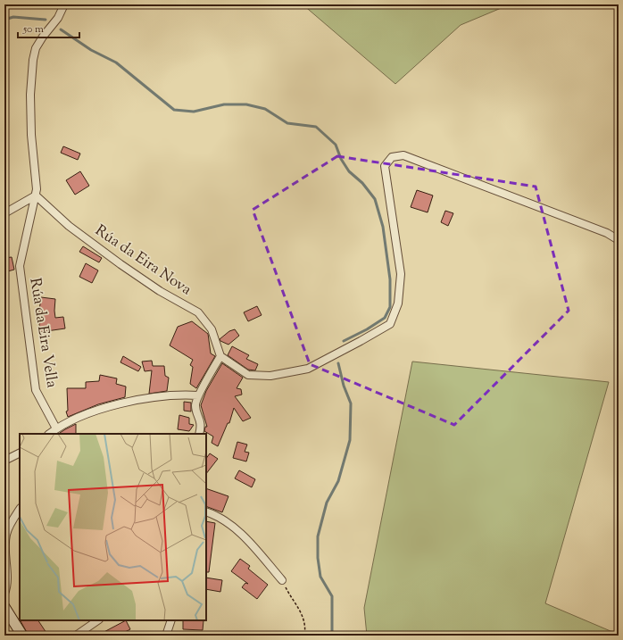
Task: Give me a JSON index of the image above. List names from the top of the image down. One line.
{"streets":{"street":["Rúa da Eira Nova","Rúa da Eira Vella"]},"crossings":[["Rúa da Eira Nova","Rúa da Eira Vella"]],"scale_bar":"50 m"}
